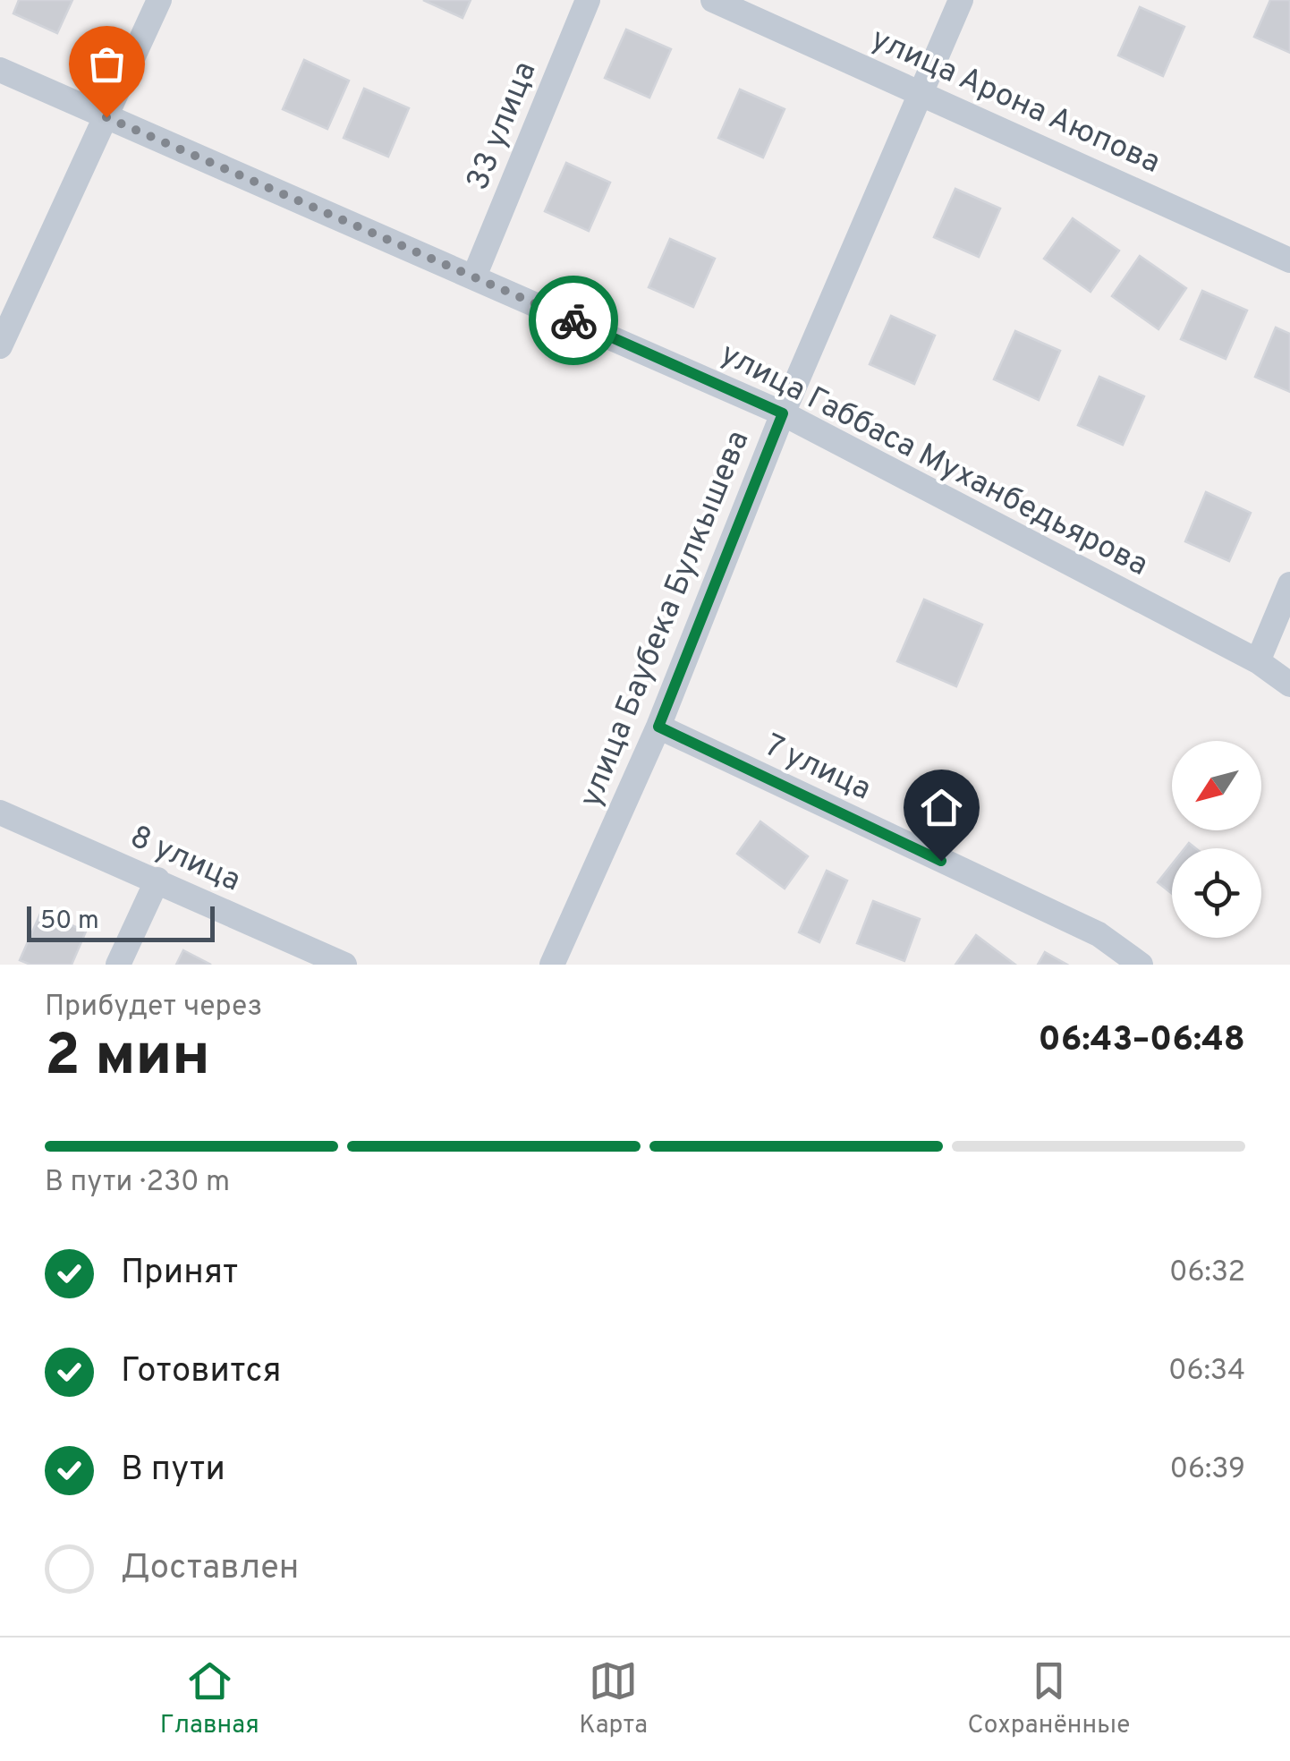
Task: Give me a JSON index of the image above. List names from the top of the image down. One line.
{"streets":{"street":["улица Арона Аюпова","33 улица","улица Габбаса Муханбедьярова","улица Баубека Булкышева","7 улица","8 улица"]},"crossings":[["улица Арона Аюпова","улица Баубека Булкышева"],["33 улица","улица Габбаса Муханбедьярова"],["улица Габбаса Муханбедьярова","улица Баубека Булкышева"],["улица Баубека Булкышева","7 улица"]],"scale_bar":"50 m","north":"bottom left","page":{"scale":"50 m","heading":["2 мин","Прибудет через","06:43–06:48"],"bar":"В пути · 230 m","list":[["Принят","06:32"],["Готовится","06:34"],["В пути","06:39"],"Доставлен"],"tabs":["Главная","Карта","Сохранённые"]}}
